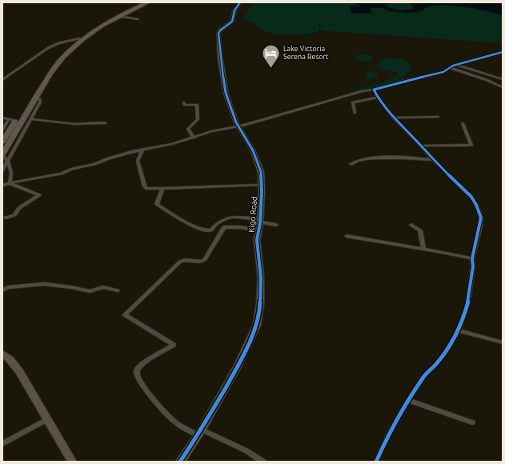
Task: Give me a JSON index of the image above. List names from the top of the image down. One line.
{"streets":{"street":["Kigo Road"]},"places":{"hotel":["Lake Victoria Serena Resort"]}}
